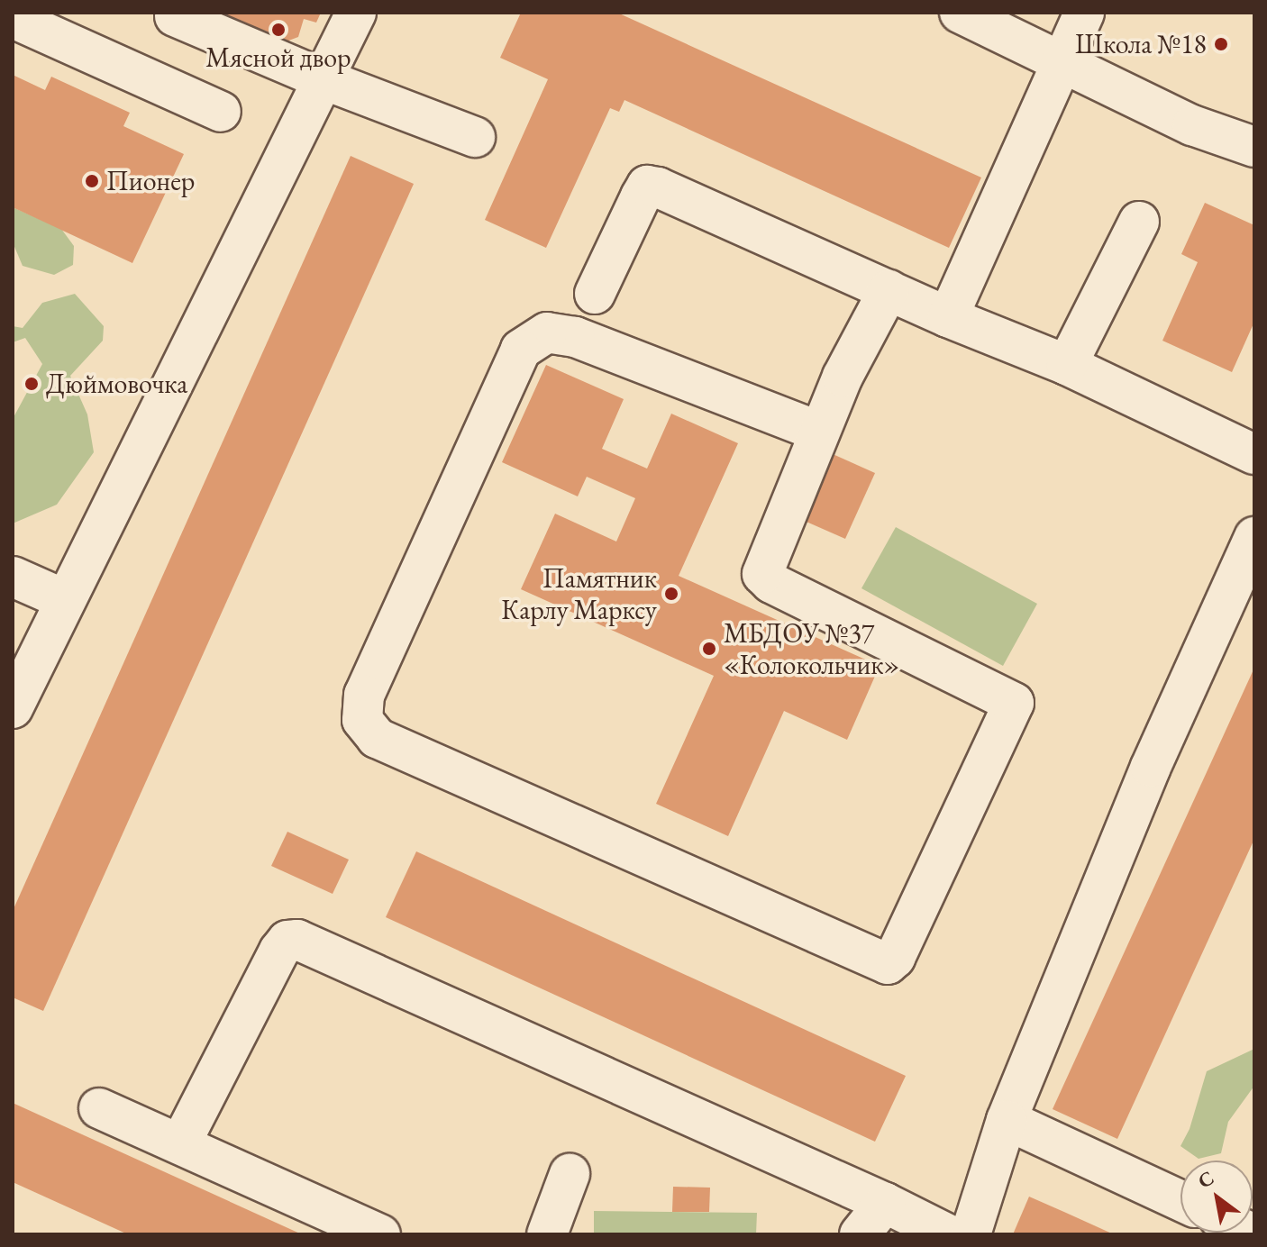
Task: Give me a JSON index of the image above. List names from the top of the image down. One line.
{"places":["Мясной двор","Школа №18","Пионер","Дюймовочка","Памятник Карлу Марксу","МБДОУ №37 «Колокольчик»"],"north":"top left"}
